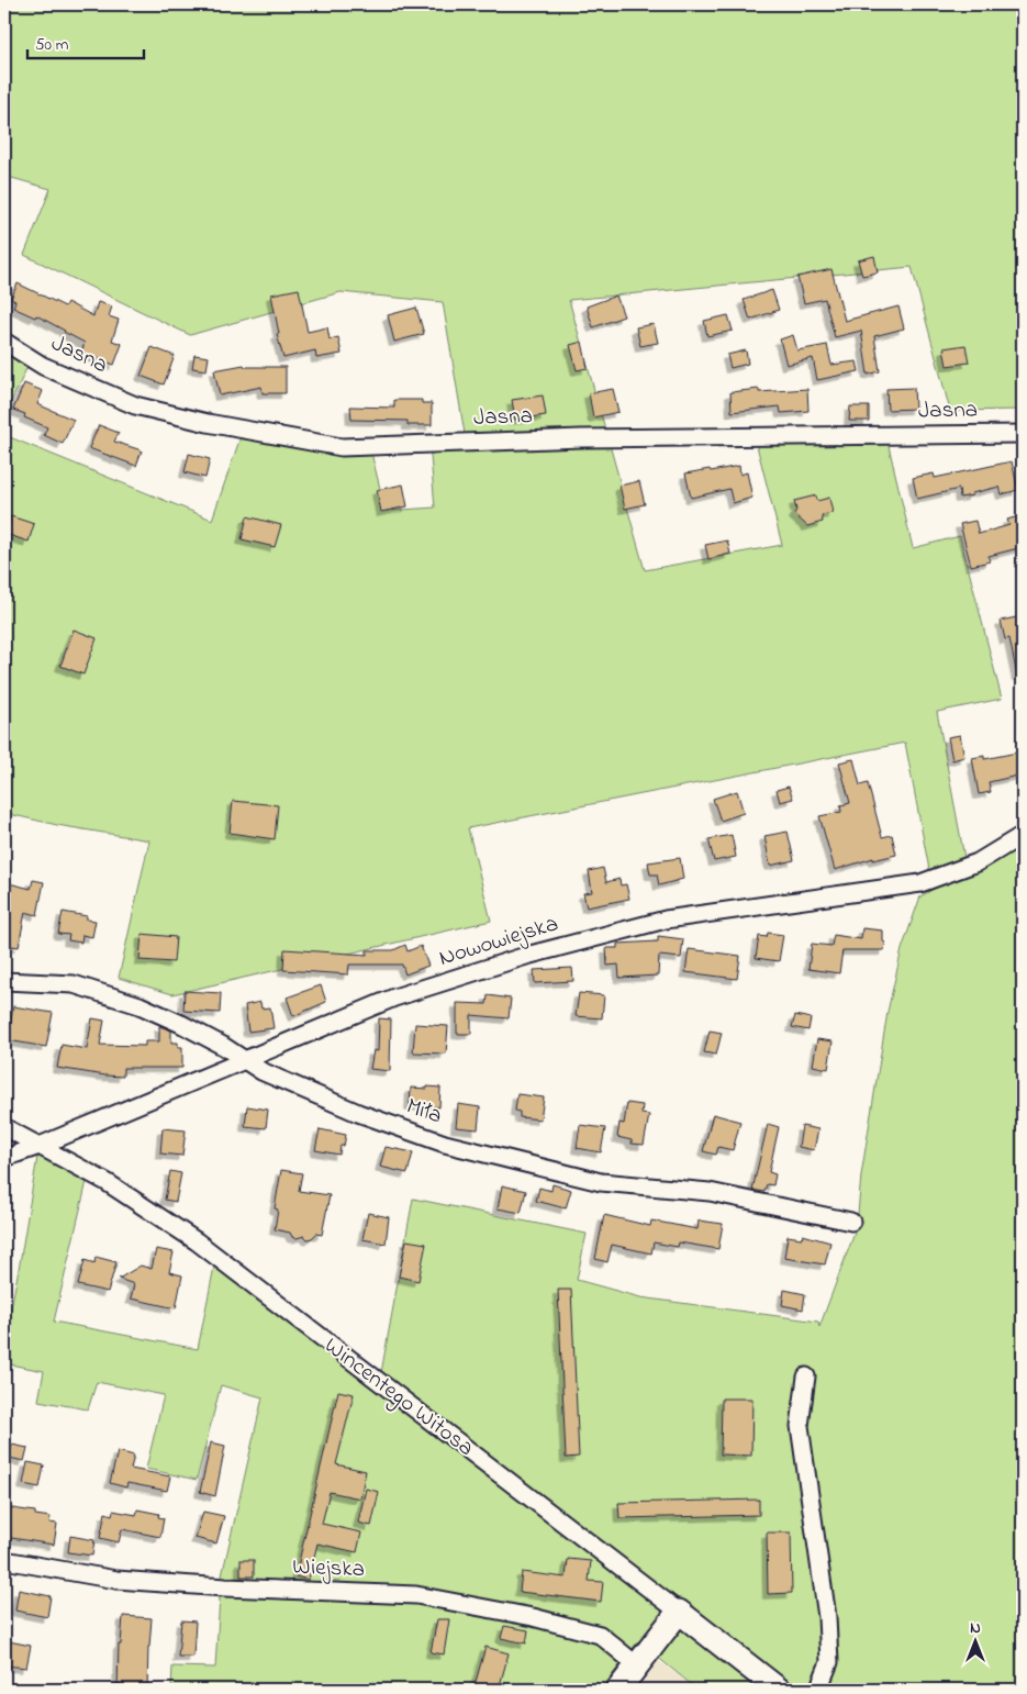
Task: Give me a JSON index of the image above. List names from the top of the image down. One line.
{"streets":{"street":["Jasna","Nowowiejska","Miła","Wincentego Witosa","Wiejska"]},"crossings":[["Nowowiejska","Miła"],["Nowowiejska","Wincentego Witosa"]],"scale_bar":"50 m","north":"top"}
